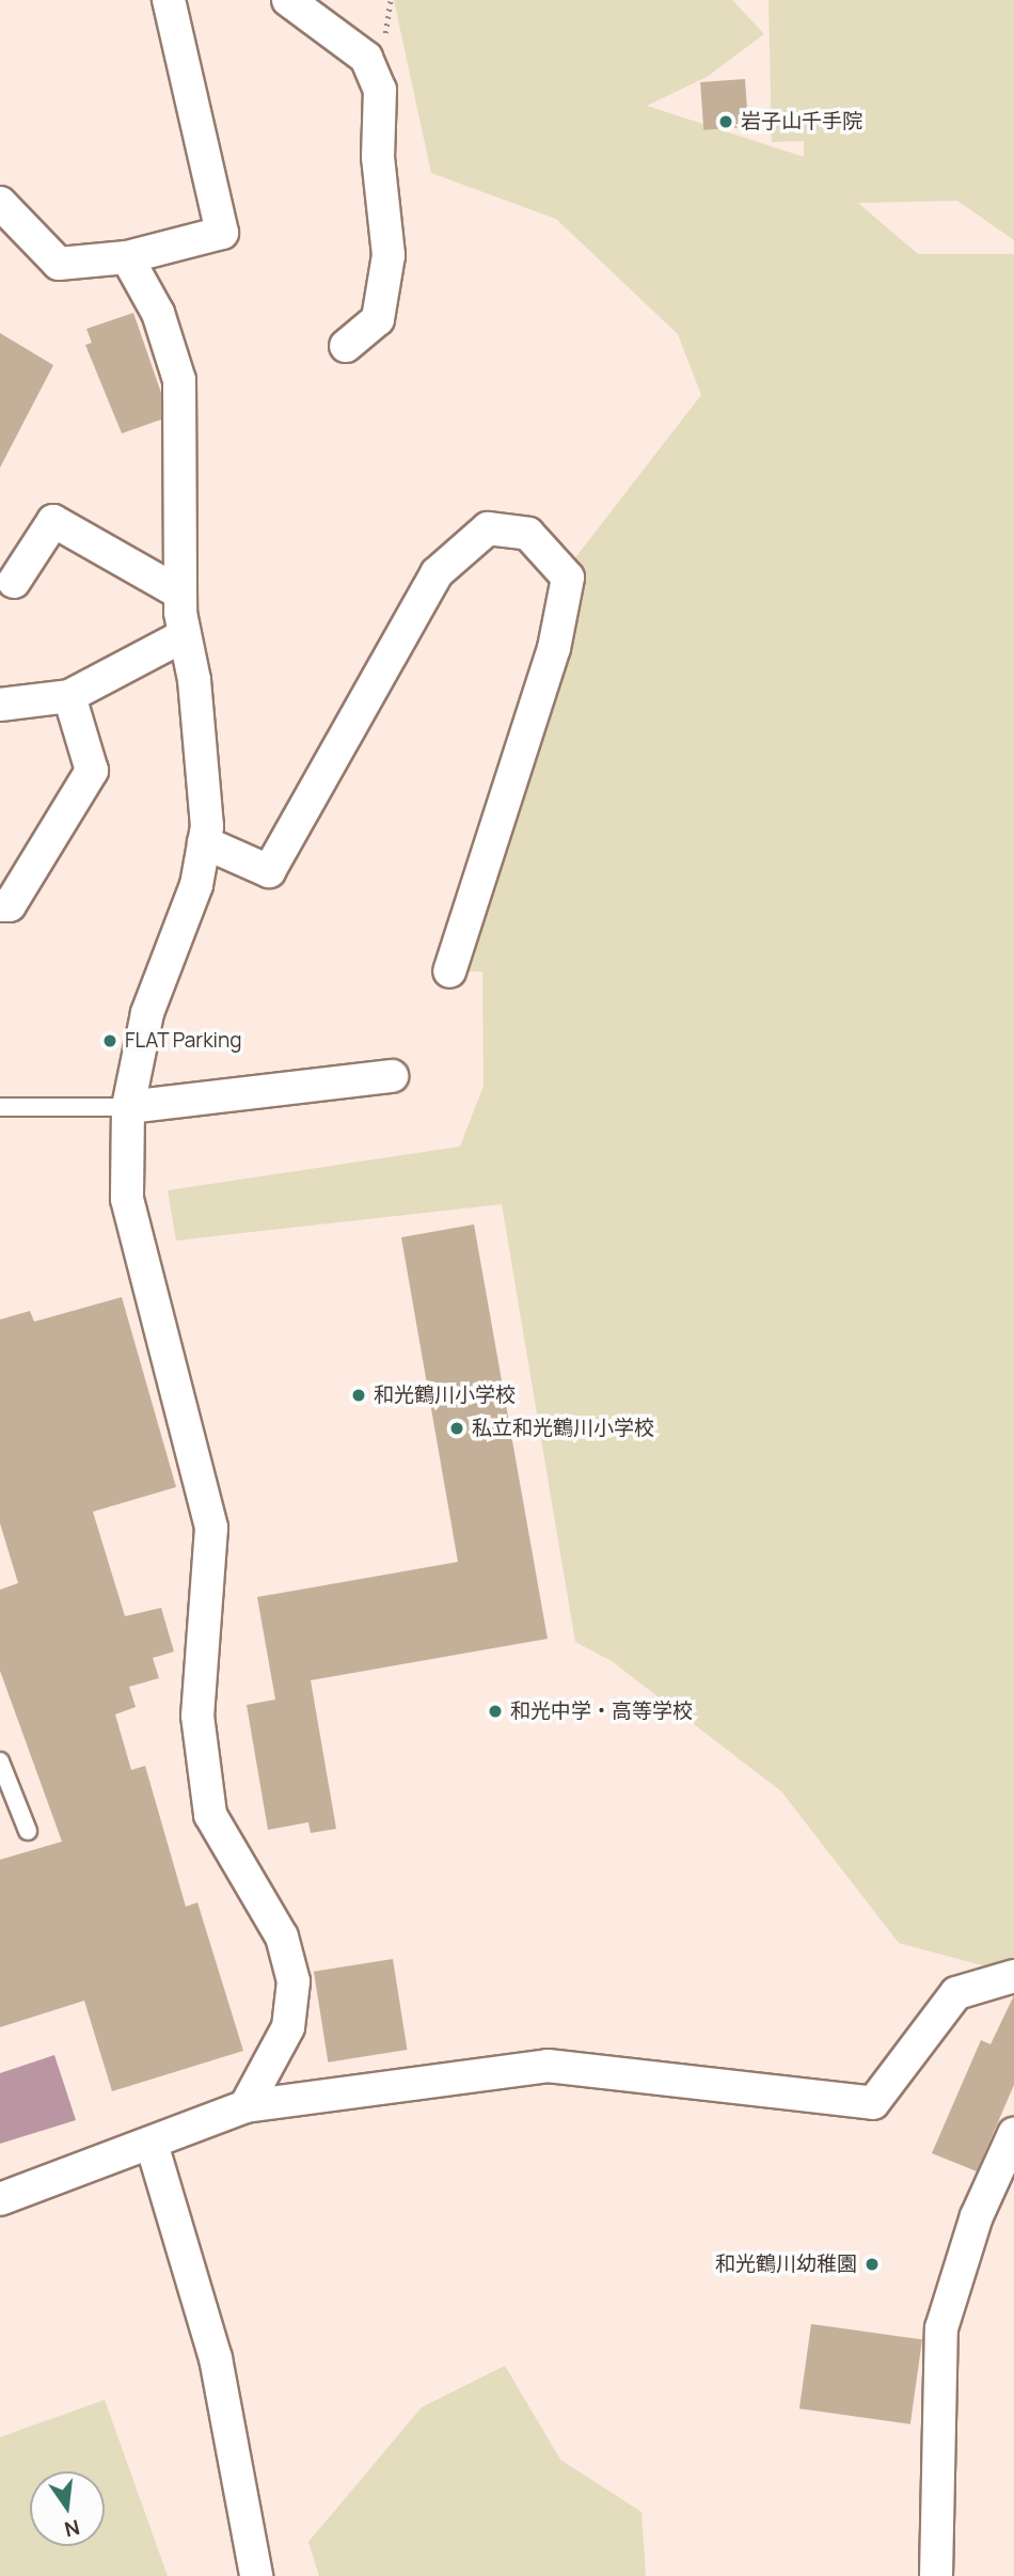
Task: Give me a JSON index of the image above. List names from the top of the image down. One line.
{"places":["岩子山千手院","FLAT Parking","和光鶴川小学校","私立和光鶴川小学校","和光中学・高等学校","和光鶴川幼稚園"],"north":"bottom"}
